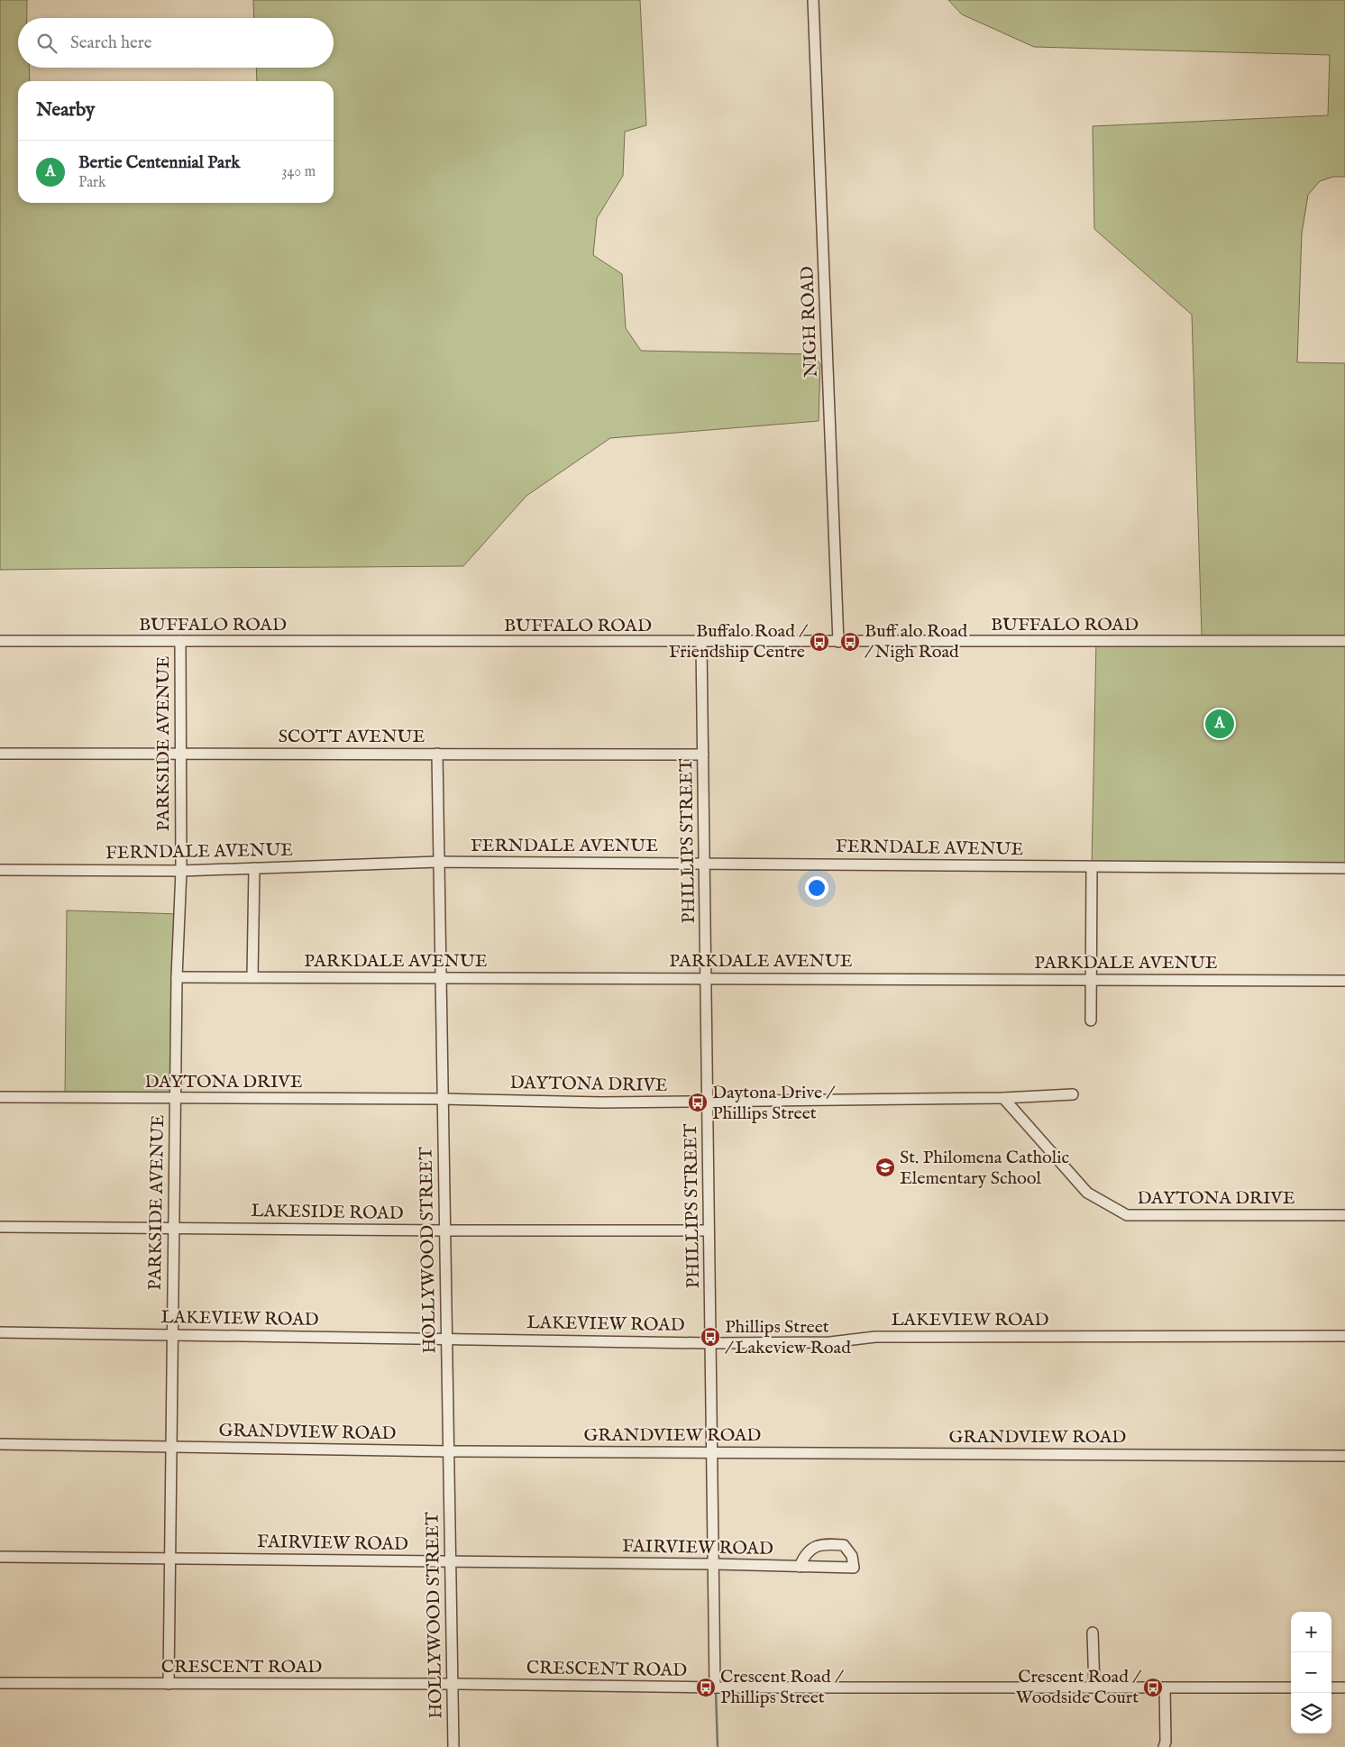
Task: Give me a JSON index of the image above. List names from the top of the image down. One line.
{"streets":{"street":["NIGH ROAD","BUFFALO ROAD","SCOTT AVENUE","PARKSIDE AVENUE","PHILLIPS STREET","FERNDALE AVENUE","PARKDALE AVENUE","DAYTONA DRIVE","LAKESIDE ROAD","HOLLYWOOD STREET","LAKEVIEW ROAD","GRANDVIEW ROAD","FAIRVIEW ROAD","CRESCENT ROAD"]},"crossings":[["NIGH ROAD","BUFFALO ROAD"],["BUFFALO ROAD","PARKSIDE AVENUE"],["BUFFALO ROAD","PHILLIPS STREET"],["SCOTT AVENUE","PARKSIDE AVENUE"],["SCOTT AVENUE","PHILLIPS STREET"],["SCOTT AVENUE","HOLLYWOOD STREET"],["PARKSIDE AVENUE","FERNDALE AVENUE"],["PARKSIDE AVENUE","PARKDALE AVENUE"],["PARKSIDE AVENUE","DAYTONA DRIVE"],["PARKSIDE AVENUE","LAKESIDE ROAD"],["PARKSIDE AVENUE","LAKEVIEW ROAD"],["PARKSIDE AVENUE","GRANDVIEW ROAD"],["PARKSIDE AVENUE","FAIRVIEW ROAD"],["PARKSIDE AVENUE","CRESCENT ROAD"],["PHILLIPS STREET","FERNDALE AVENUE"],["PHILLIPS STREET","PARKDALE AVENUE"],["PHILLIPS STREET","DAYTONA DRIVE"],["PHILLIPS STREET","LAKESIDE ROAD"],["PHILLIPS STREET","LAKEVIEW ROAD"],["PHILLIPS STREET","GRANDVIEW ROAD"],["PHILLIPS STREET","FAIRVIEW ROAD"],["PHILLIPS STREET","CRESCENT ROAD"],["FERNDALE AVENUE","HOLLYWOOD STREET"],["PARKDALE AVENUE","HOLLYWOOD STREET"],["DAYTONA DRIVE","HOLLYWOOD STREET"],["LAKESIDE ROAD","HOLLYWOOD STREET"],["HOLLYWOOD STREET","LAKEVIEW ROAD"],["HOLLYWOOD STREET","GRANDVIEW ROAD"],["HOLLYWOOD STREET","FAIRVIEW ROAD"],["HOLLYWOOD STREET","CRESCENT ROAD"]],"places":{"bus stop":["Buffalo Road / Friendship Centre","Buff alo Road / Nigh Road","Daytona Drive / Phillips Street","Phillips Street / Lakeview Road","Crescent Road / Phillips Street","Crescent Road / Woodside Court"],"school or university":["St. Philomena Catholic Elementary School"]},"page":{"search":"Search here","heading":"Nearby","list":[{"mark":"A","name":"Bertie Centennial Park","note":"Park","value":"340 m"}],"pins":"A","map_buttons":["+","−"]}}
